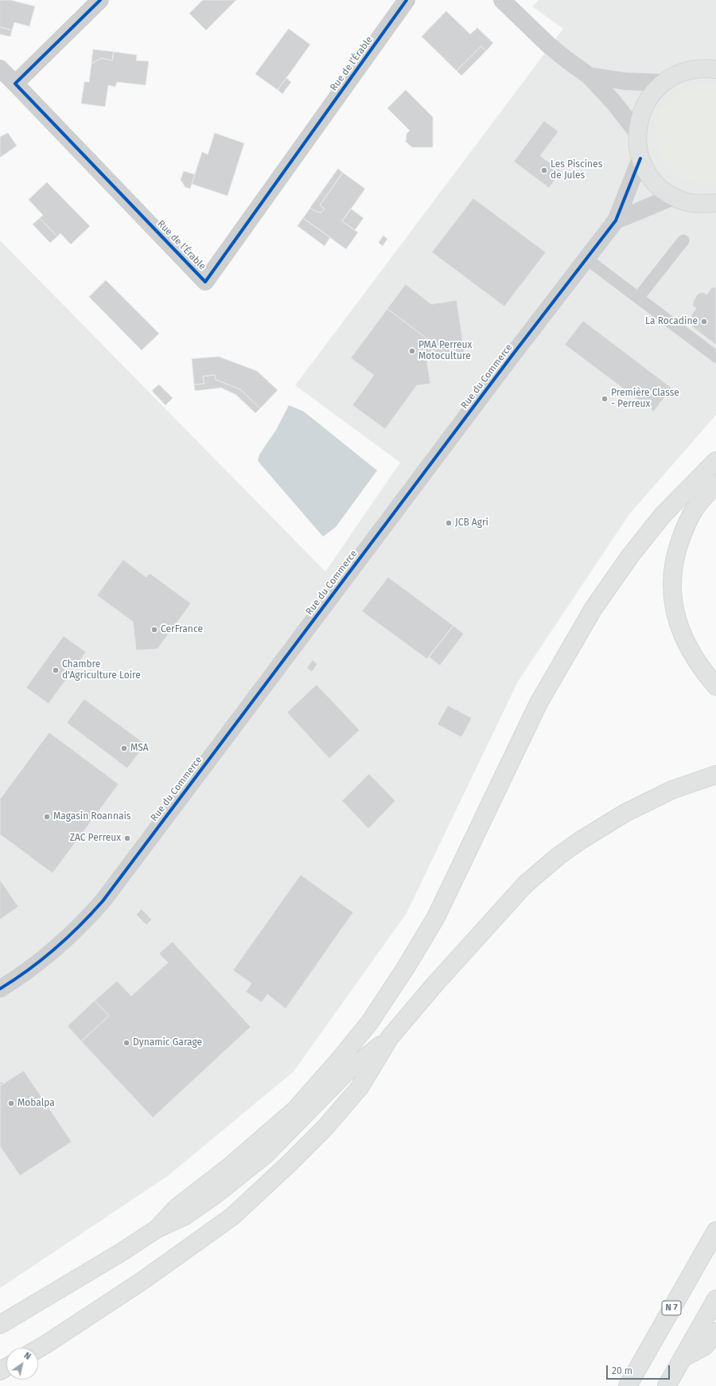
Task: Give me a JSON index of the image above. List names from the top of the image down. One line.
{"streets":{"main road":["N 7"],"street":["Rue de l’Érable","Rue du Commerce"]},"places":["Les Piscines de Jules","La Rocadine","PMA Perreux Motoculture","Première Classe - Perreux","JCB Agri","CerFrance","Chambre d'Agriculture Loire","MSA","Magasin Roannais","ZAC Perreux","Dynamic Garage","Mobalpa"],"scale_bar":"20 m","north":"top right"}
